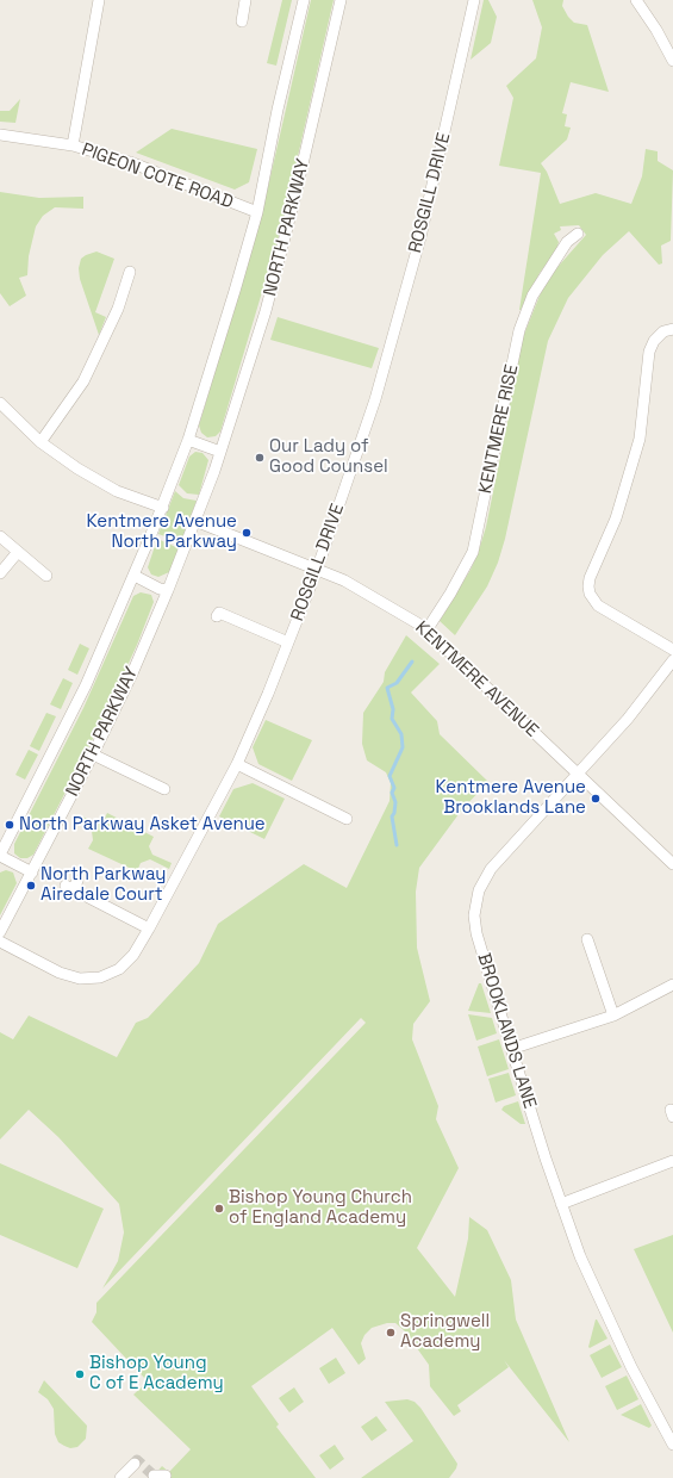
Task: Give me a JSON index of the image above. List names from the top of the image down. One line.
{"streets":{"street":["PIGEON COTE ROAD","ROSGILL DRIVE","NORTH PARKWAY","KENTMERE RISE","KENTMERE AVENUE","BROOKLANDS LANE"]},"crossings":[["PIGEON COTE ROAD","NORTH PARKWAY"],["ROSGILL DRIVE","KENTMERE AVENUE"],["NORTH PARKWAY","KENTMERE AVENUE"],["KENTMERE RISE","KENTMERE AVENUE"],["KENTMERE AVENUE","BROOKLANDS LANE"]],"places":["Our Lady of Good Counsel","Kentmere Avenue North Parkway","Kentmere Avenue Brooklands Lane","North Parkway Asket Avenue","North Parkway Airedale Court","Bishop Young Church of England Academy","Springwell Academy","Bishop Young C of E Academy"]}
